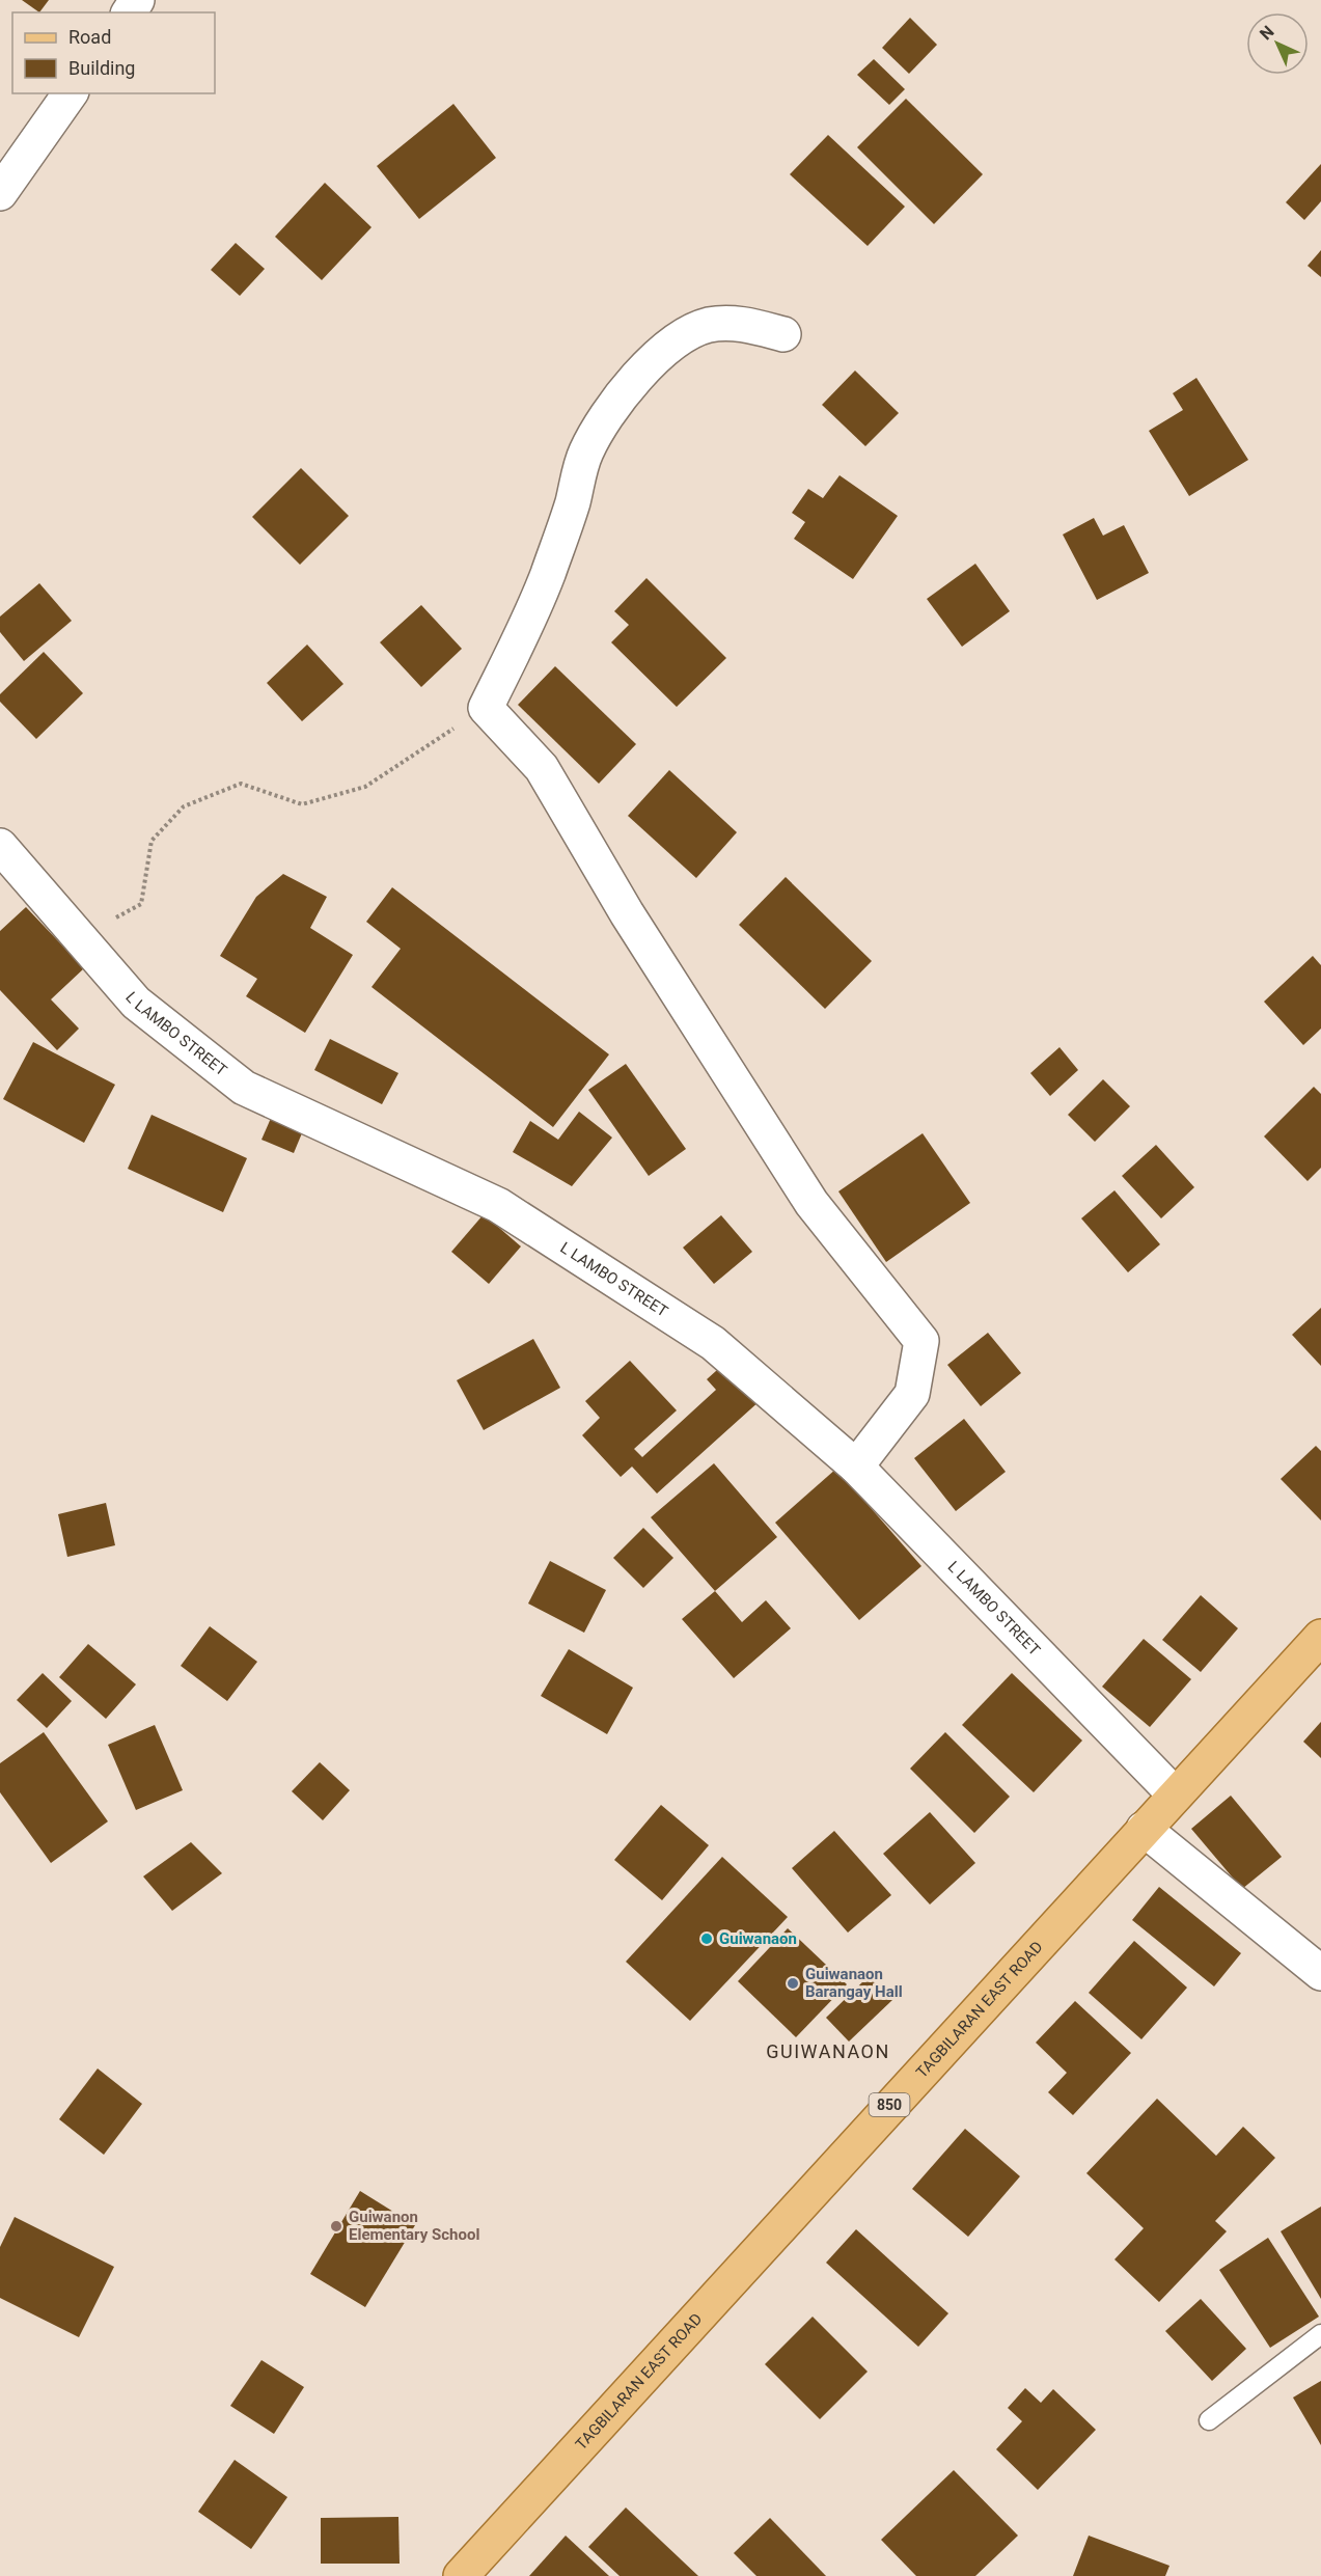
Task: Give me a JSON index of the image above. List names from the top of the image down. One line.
{"streets":{"main road":["TAGBILARAN EAST ROAD","850"],"street":["L LAMBO STREET"]},"crossings":[["L LAMBO STREET","TAGBILARAN EAST ROAD"]],"districts":["GUIWANAON"],"places":["Guiwanaon","Guiwanaon Barangay Hall","Guiwanon Elementary School"],"legend":["Road","Building"],"north":"top left"}
